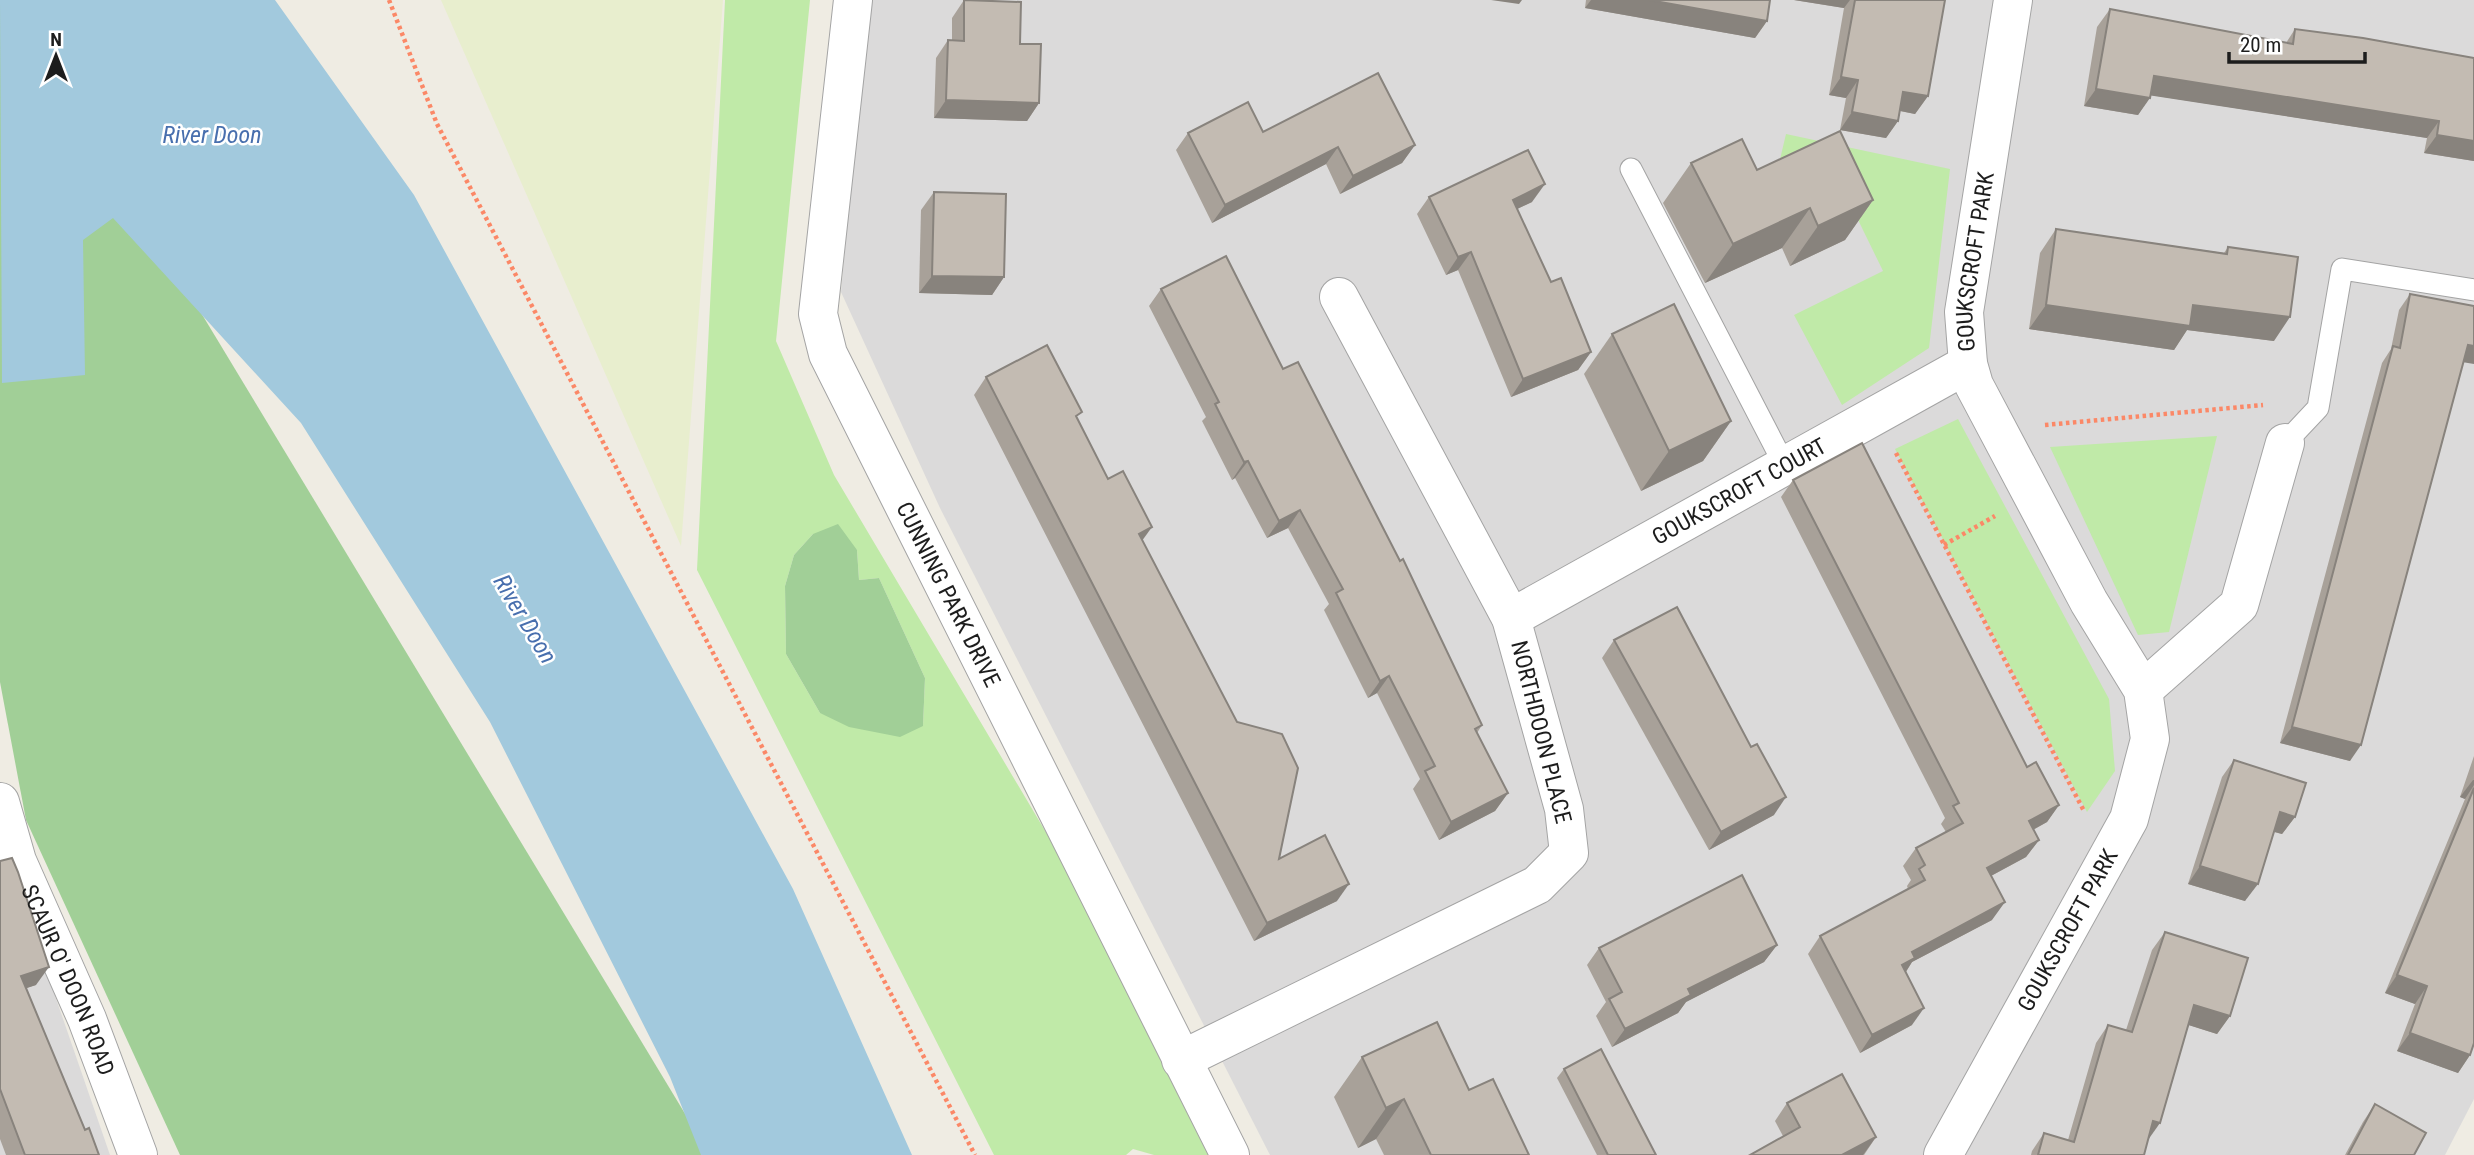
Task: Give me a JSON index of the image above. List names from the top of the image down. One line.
{"streets":{"street":["GOUKSCROFT PARK","GOUKSCROFT COURT","CUNNING PARK DRIVE","NORTHDOON PLACE","SCAUR O' DOON ROAD"]},"crossings":[["GOUKSCROFT PARK","GOUKSCROFT COURT"],["GOUKSCROFT COURT","NORTHDOON PLACE"],["CUNNING PARK DRIVE","NORTHDOON PLACE"]],"water":["River Doon"],"scale_bar":"20 m","north":"top"}
